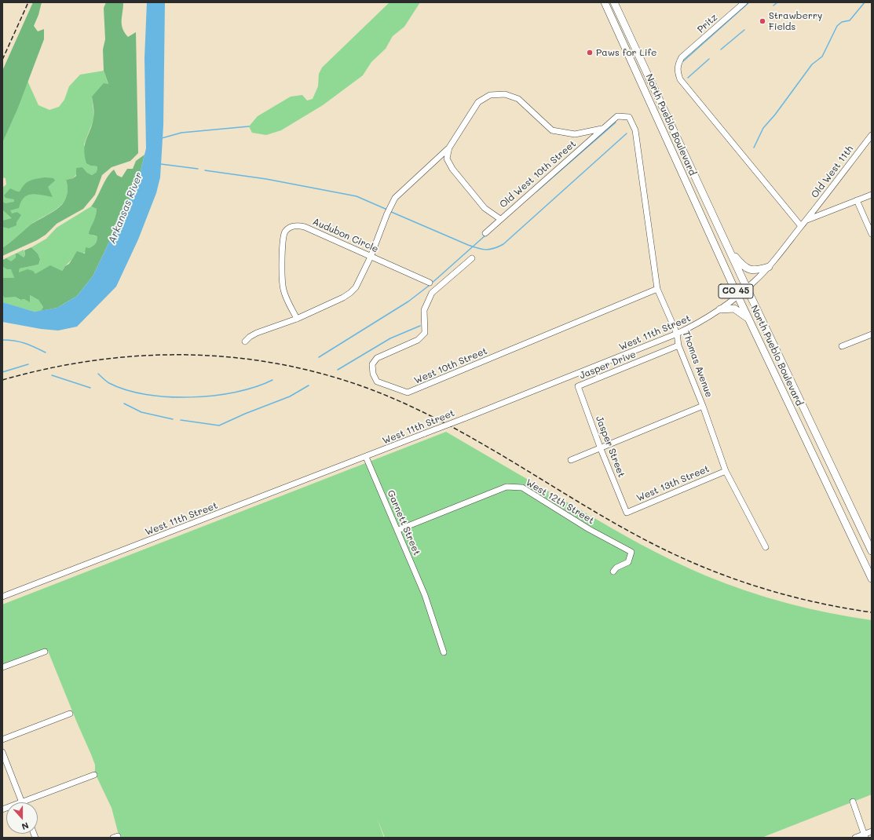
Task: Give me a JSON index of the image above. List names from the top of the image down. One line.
{"streets":{"main road":["North Pueblo Boulevard","CO 45"],"street":["Pritz","Old West 11th","Old West 10th Street","Audubon Circle","West 11th Street","Thomas Avenue","Jasper Drive","West 10th Street","Jasper Street","West 13th Street","West 12th Street","Garnett Street"]},"crossings":[["Pritz","West 11th Street"],["North Pueblo Boulevard","West 11th Street"],["Old West 11th","West 11th Street"],["Old West 10th Street","Thomas Avenue"],["West 11th Street","Thomas Avenue"],["West 11th Street","Garnett Street"],["Thomas Avenue","Jasper Drive"],["Thomas Avenue","West 10th Street"],["Thomas Avenue","West 13th Street"],["Jasper Drive","Jasper Street"],["Jasper Street","West 13th Street"],["West 12th Street","Garnett Street"]],"water":["Arkansas River"],"places":["Strawberry Fields","Paws for Life"],"north":"bottom"}
